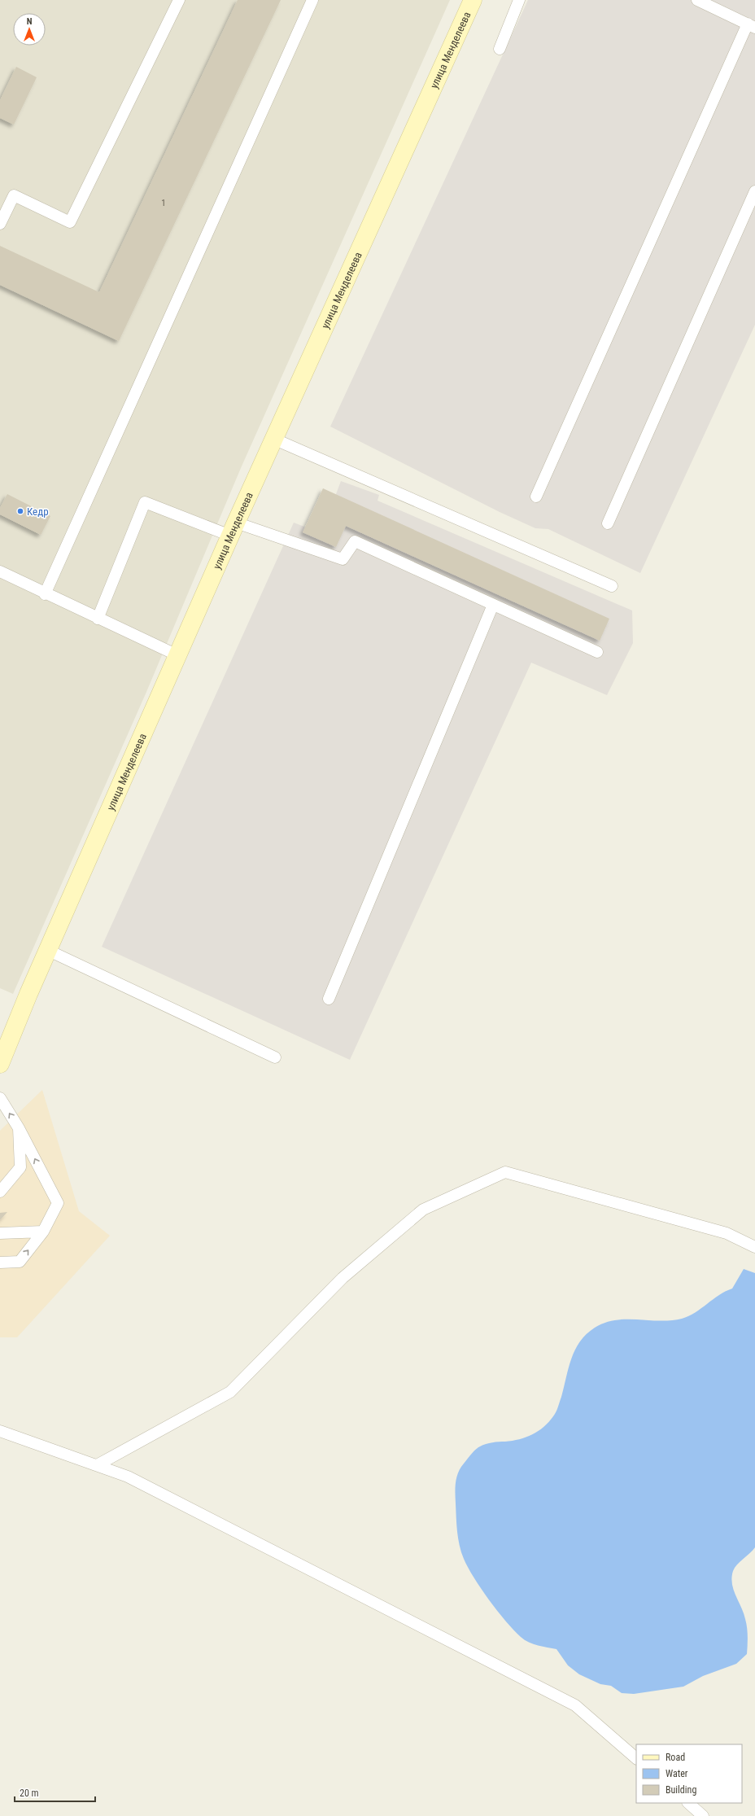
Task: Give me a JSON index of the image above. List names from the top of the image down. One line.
{"streets":{"street":["улица Менделеева"]},"places":["Кедр"],"house_numbers":["1"],"legend":["Road","Water","Building"],"scale_bar":"20 m","north":"top"}
